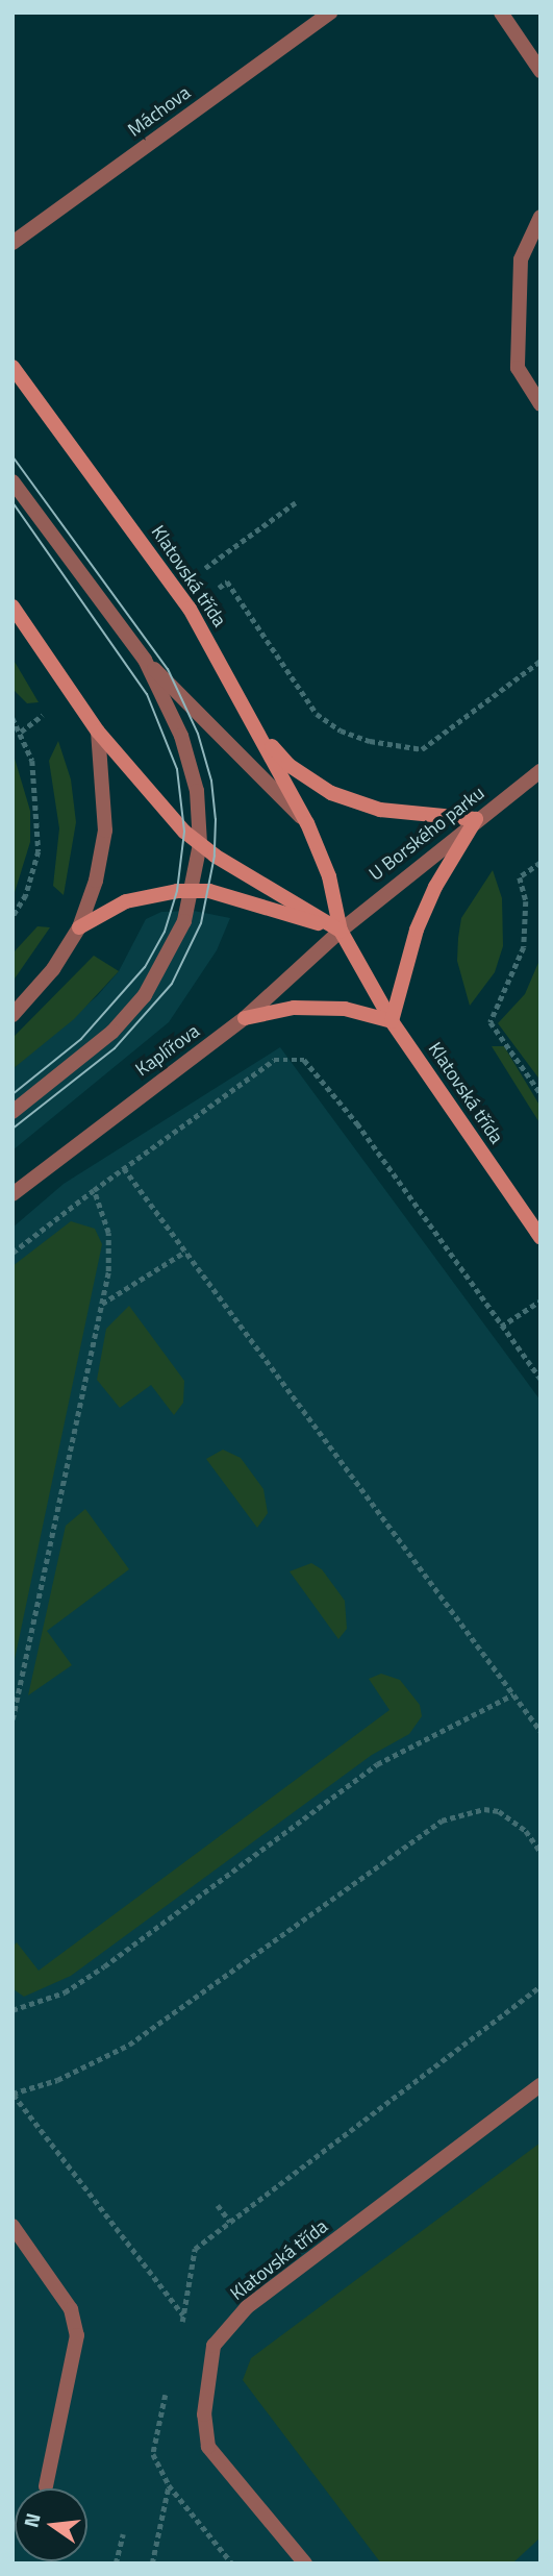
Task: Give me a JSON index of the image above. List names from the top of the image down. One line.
{"streets":{"main road":["Klatovská třída"],"street":["Máchova","U Borského parku","Kaplířova"]},"crossings":[["Klatovská třída","U Borského parku"],["Klatovská třída","Kaplířova"],["U Borského parku","Kaplířova"]],"north":"left"}
